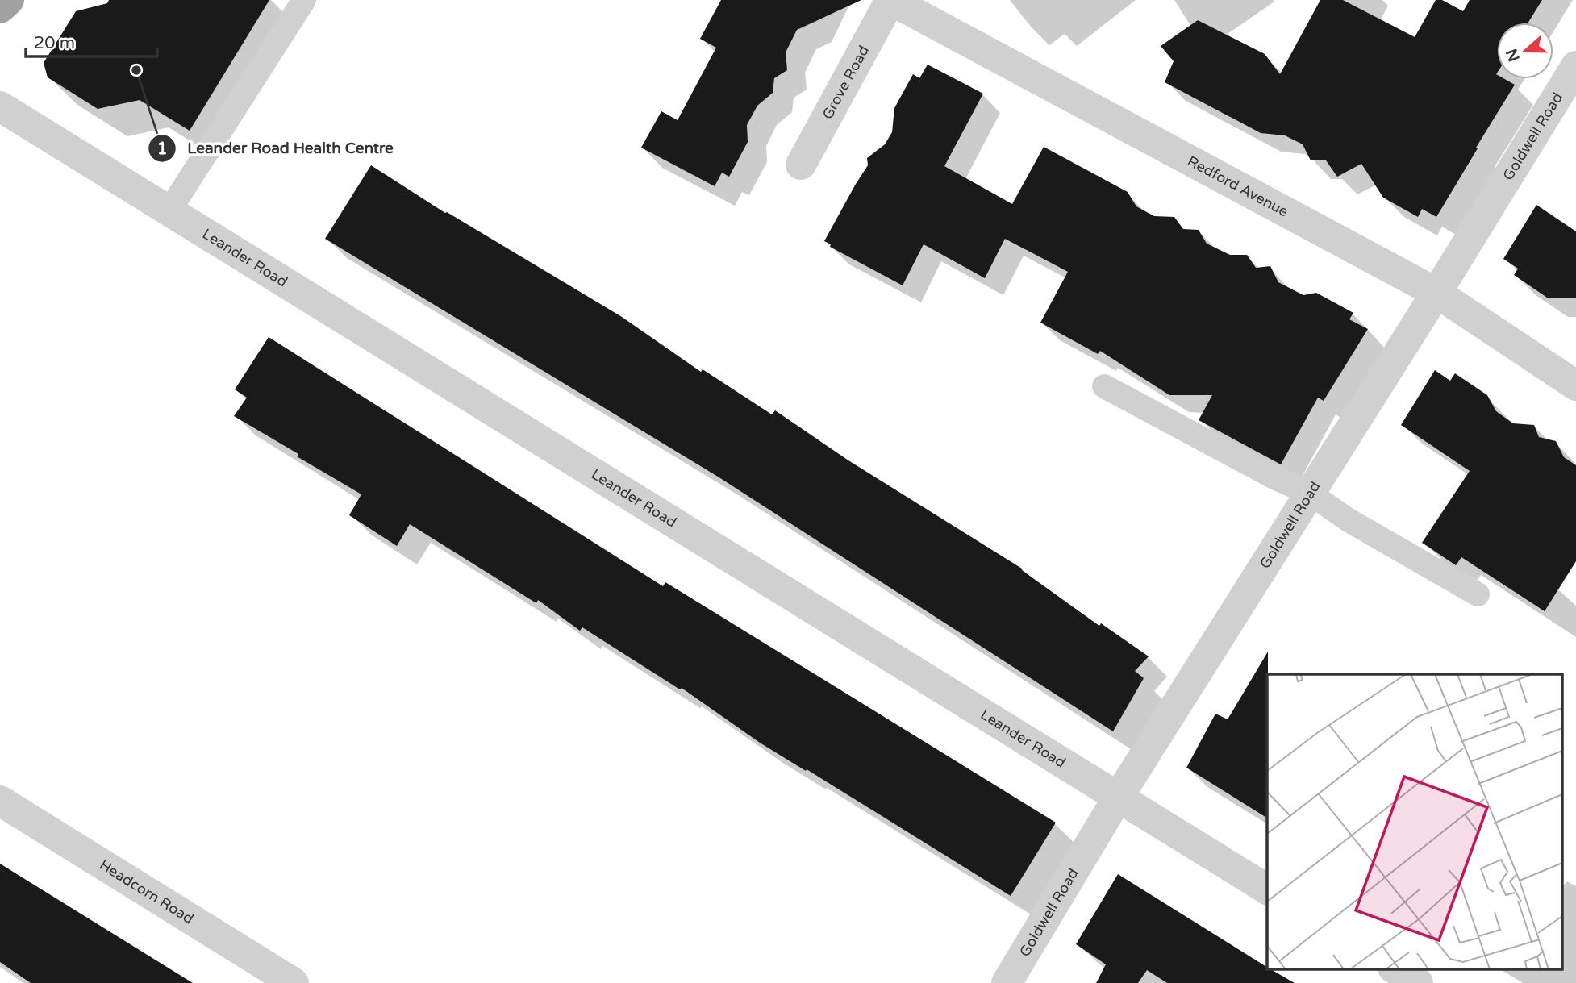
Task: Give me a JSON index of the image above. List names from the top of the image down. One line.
{"streets":{"street":["Grove Road","Goldwell Road","Redford Avenue","Leander Road","Headcorn Road"]},"crossings":[["Grove Road","Redford Avenue"],["Goldwell Road","Redford Avenue"],["Goldwell Road","Leander Road"]],"places":["Leander Road Health Centre"],"scale_bar":"20 m","north":"left"}
